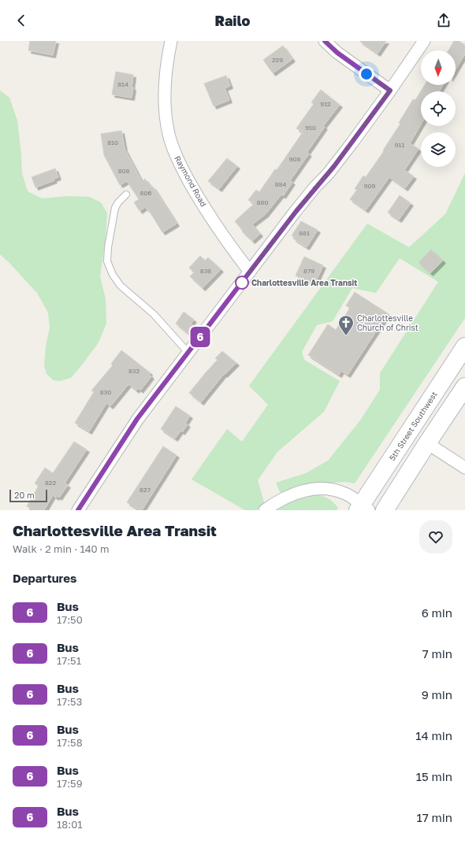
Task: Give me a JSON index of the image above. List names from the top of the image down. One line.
{"streets":{"main road":["5th Street Southwest"],"street":["Raymond Road"]},"places":{"other":["Charlottesville Area Transit"],"church":["Charlottesville Church of Christ"]},"lines":["bus line 6"],"house_numbers":["229","814","912","910","810","911","908","808","884","909","806","880","881","838","879","832","830","822","827"],"scale_bar":"20 m","north":"bottom","page":{"header":"Railo","on_map":"6","scale":"20 m","heading":[["Charlottesville Area Transit","Walk · 2 min · 140 m"],"Departures"],"list":[{"mark":"6","name":"Bus","note":"17:50","value":"6 min"},{"mark":"6","name":"Bus","note":"17:51","value":"7 min"},{"mark":"6","name":"Bus","note":"17:53","value":"9 min"},{"mark":"6","name":"Bus","note":"17:58","value":"14 min"},{"mark":"6","name":"Bus","note":"17:59","value":"15 min"},{"mark":"6","name":"Bus","note":"18:01","value":"17 min"}]}}
